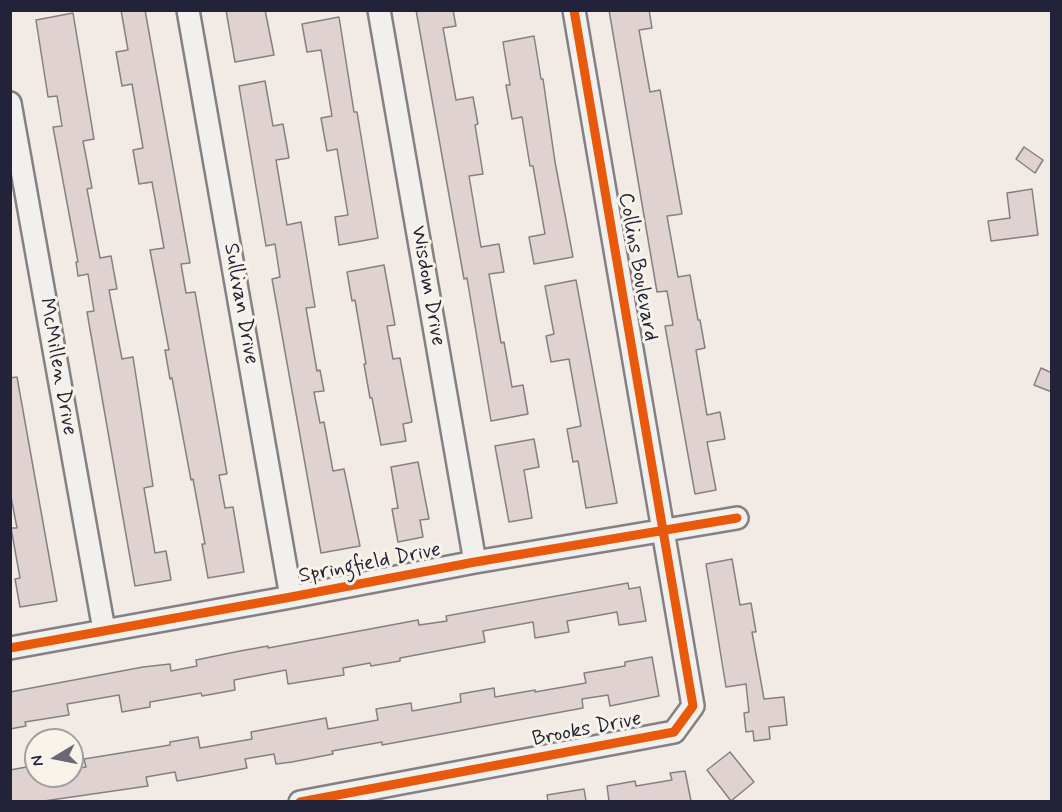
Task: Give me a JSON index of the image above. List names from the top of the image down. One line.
{"streets":{"street":["Collins Boulevard","Wisdom Drive","Sullivan Drive","McMillen Drive","Springfield Drive","Brooks Drive"]},"crossings":[["Collins Boulevard","Springfield Drive"],["Collins Boulevard","Brooks Drive"],["Wisdom Drive","Springfield Drive"],["Sullivan Drive","Springfield Drive"],["McMillen Drive","Springfield Drive"],["Springfield Drive","Brooks Drive"]],"north":"left"}
